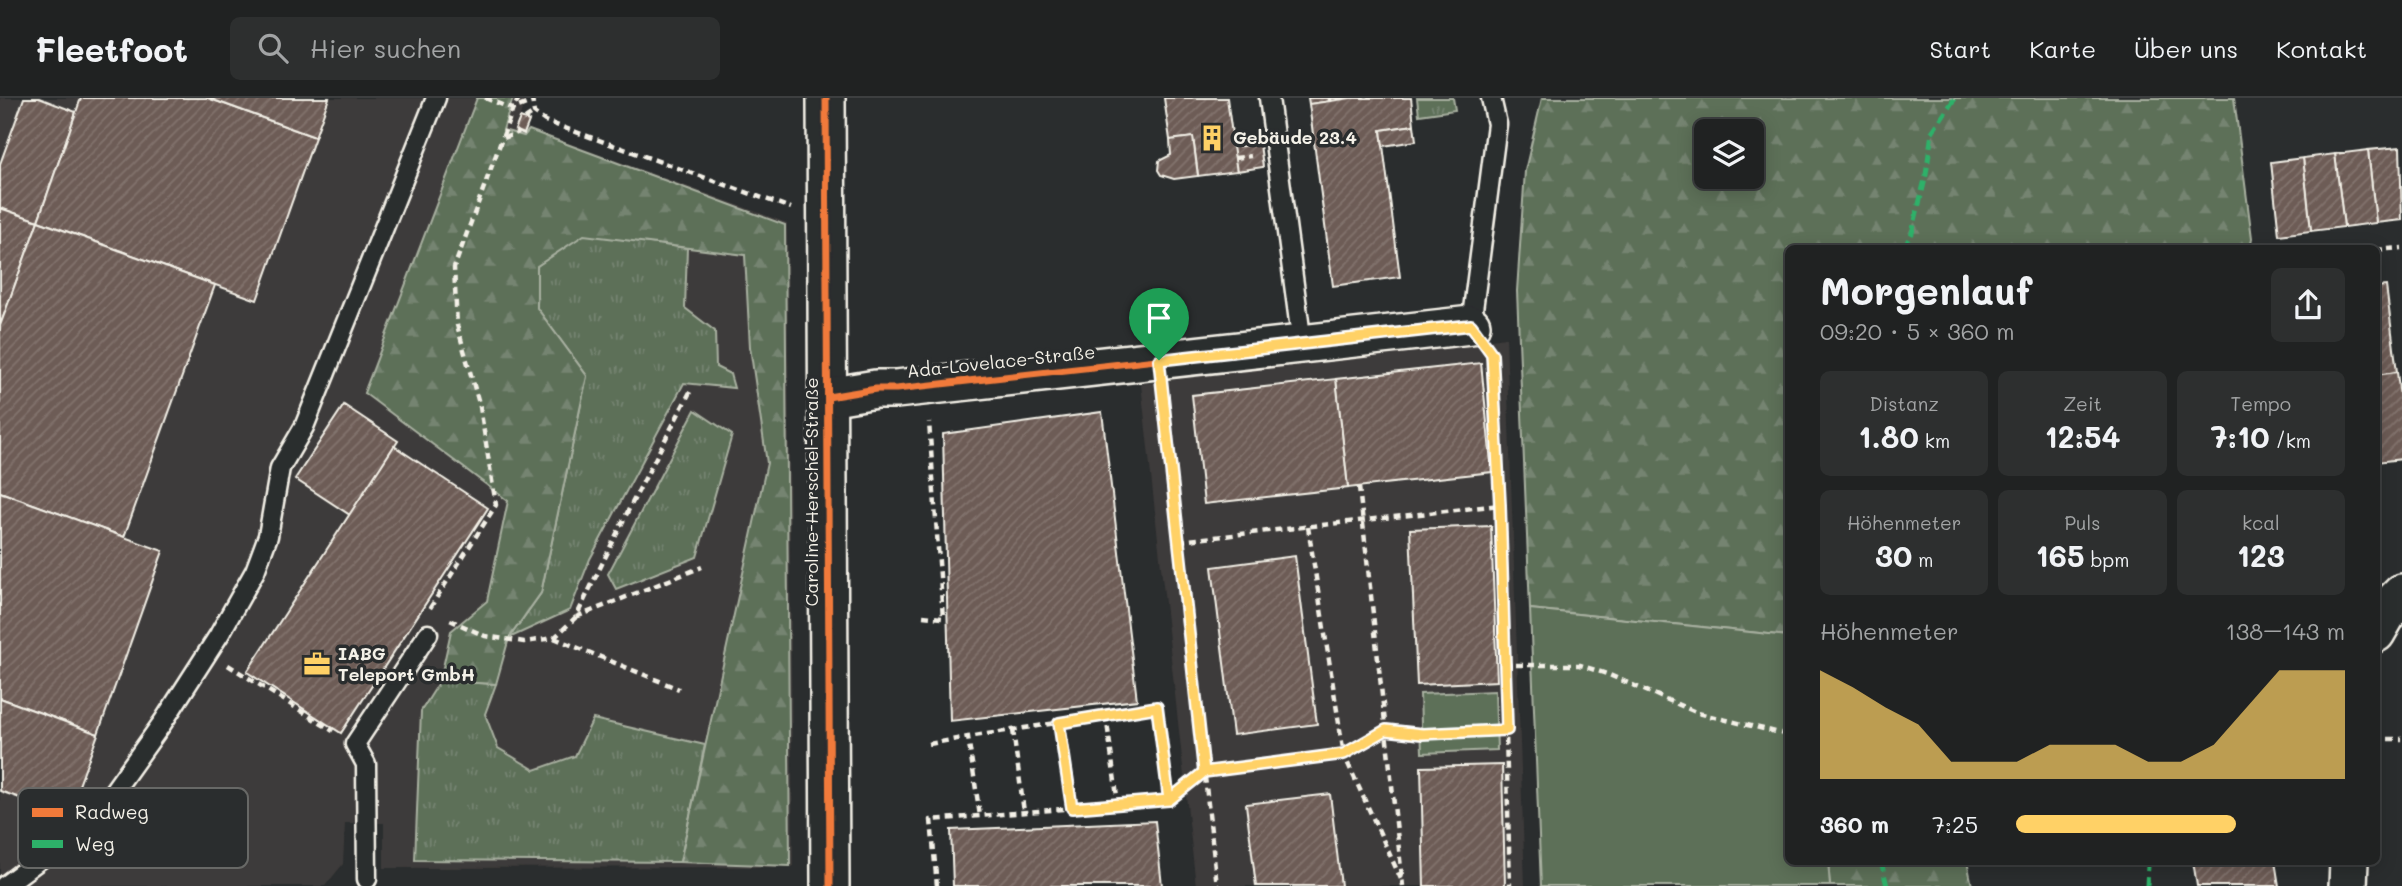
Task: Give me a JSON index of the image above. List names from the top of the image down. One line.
{"streets":{"street":["Ada-Lovelace-Straße","Caroline-Herschel-Straße"]},"crossings":[["Ada-Lovelace-Straße","Caroline-Herschel-Straße"]],"places":{"building":["Gebäude 23.4"],"office":["IABG Teleport GmbH"]},"legend":["Radweg","Weg"],"page":{"header":"Fleetfoot","search":"Hier suchen","nav":["Start","Karte","Über uns","Kontakt"],"heading":["Morgenlauf","09:20 · 5 × 360 m"],"stats":[["Distanz","1.80 km"],["Zeit","12:54"],["Tempo","7:10 /km"],["Höhenmeter","30 m"],["Puls","165 bpm"],["kcal","123"]],"chart":["Höhenmeter","138–143 m"],"list":[{"name":"360 m","note":"7:25"}]}}
